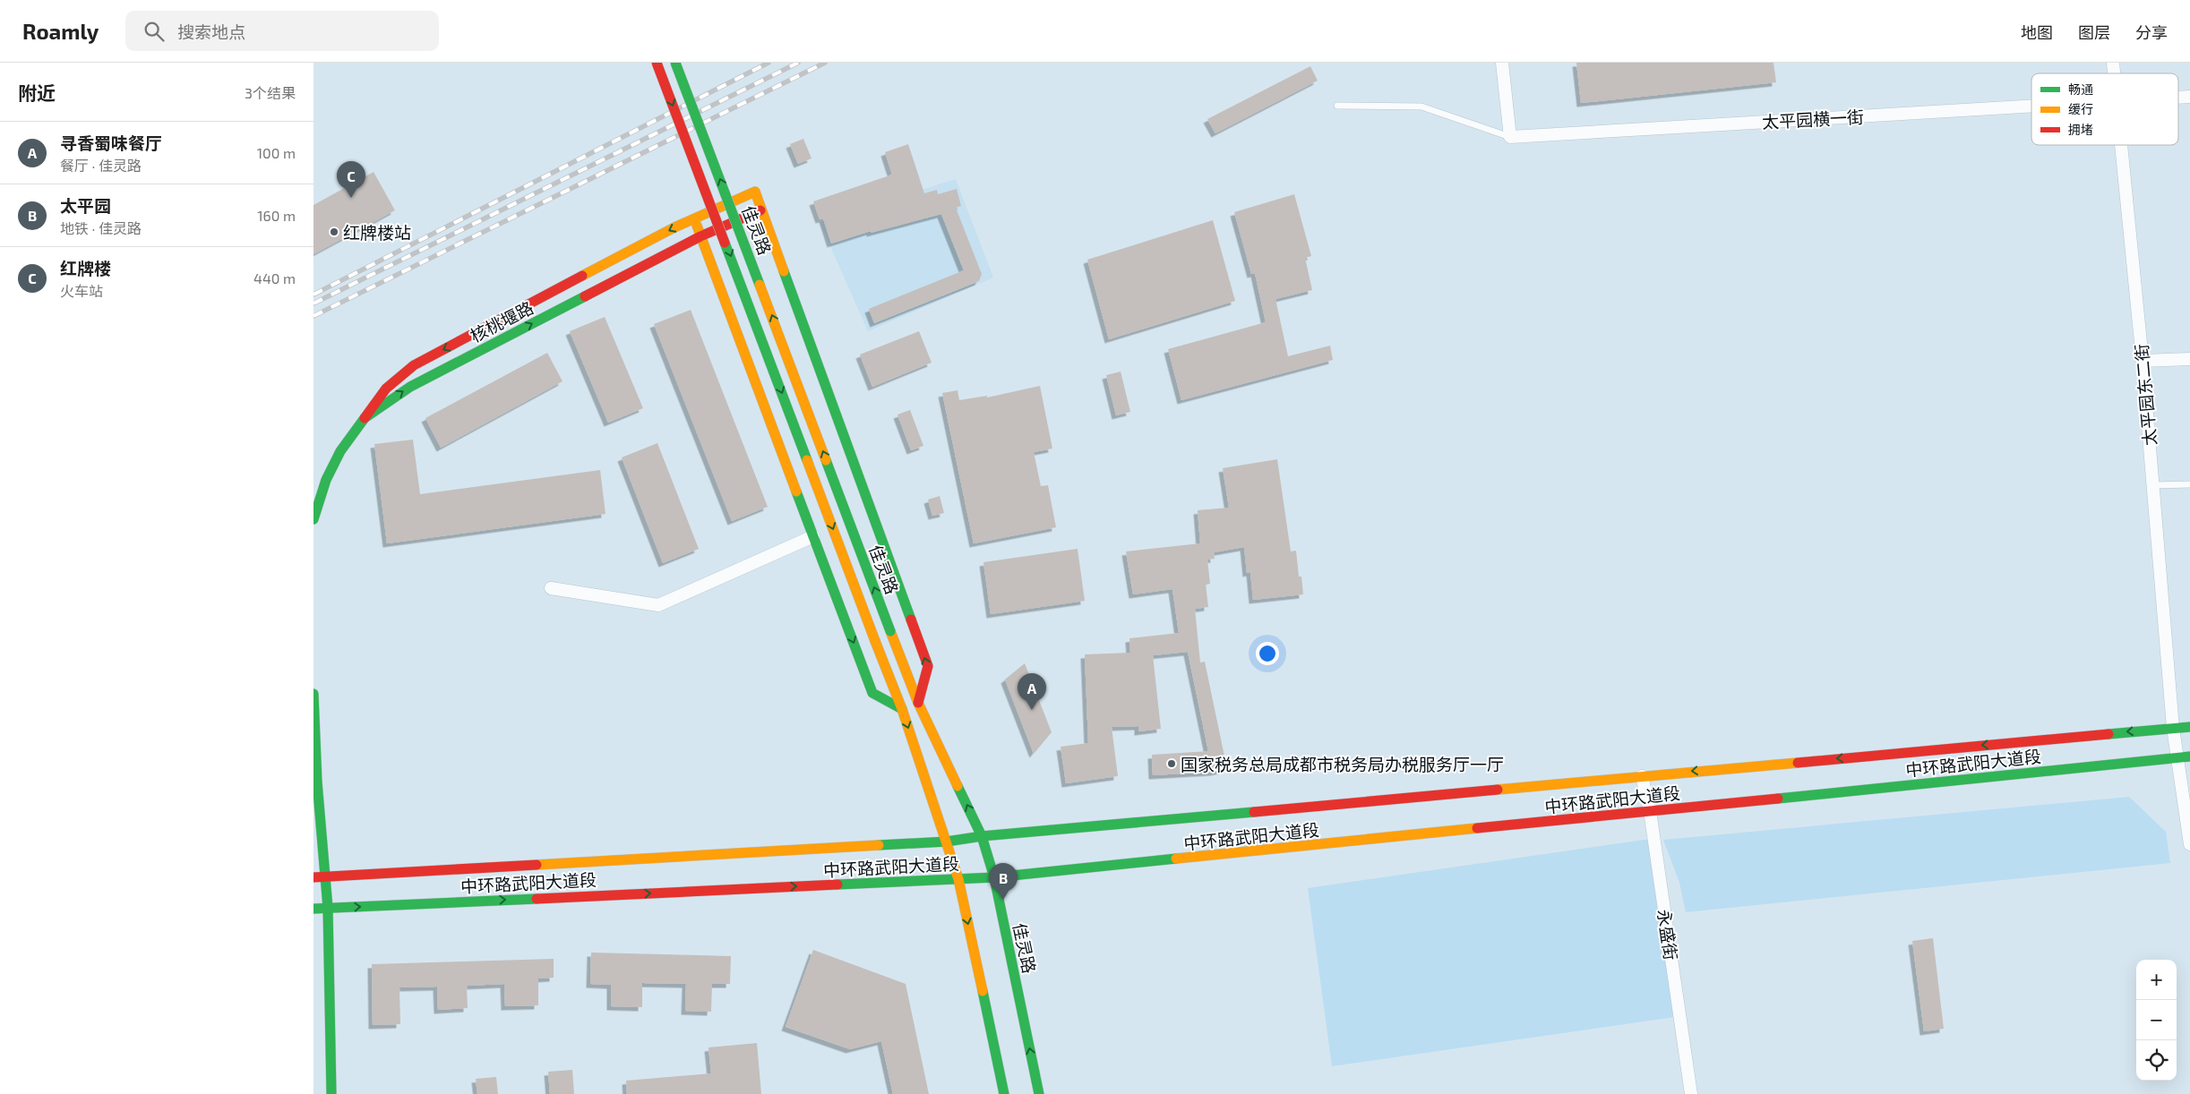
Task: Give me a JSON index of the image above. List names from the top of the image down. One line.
{"streets":{"main road":["佳灵路","核桃堰路","中环路武阳大道段"],"street":["太平园横一街","太平园东二街","永盛街"]},"crossings":[["佳灵路","中环路武阳大道段"],["太平园东二街","中环路武阳大道段"],["中环路武阳大道段","永盛街"]],"places":["红牌楼站","国家税务总局成都市税务局办税服务厅一厅"],"legend":["畅通","缓行","拥堵"],"page":{"header":"Roamly","search":"搜索地点","nav":["地图","图层","分享"],"heading":["附近","3个结果"],"list":[{"mark":"A","name":"寻香蜀味餐厅","note":"餐厅 · 佳灵路","value":"100 m"},{"mark":"B","name":"太平园","note":"地铁 · 佳灵路","value":"160 m"},{"mark":"C","name":"红牌楼","note":"火车站","value":"440 m"}],"pins":["C","A","B"],"map_buttons":["+","−"]}}
